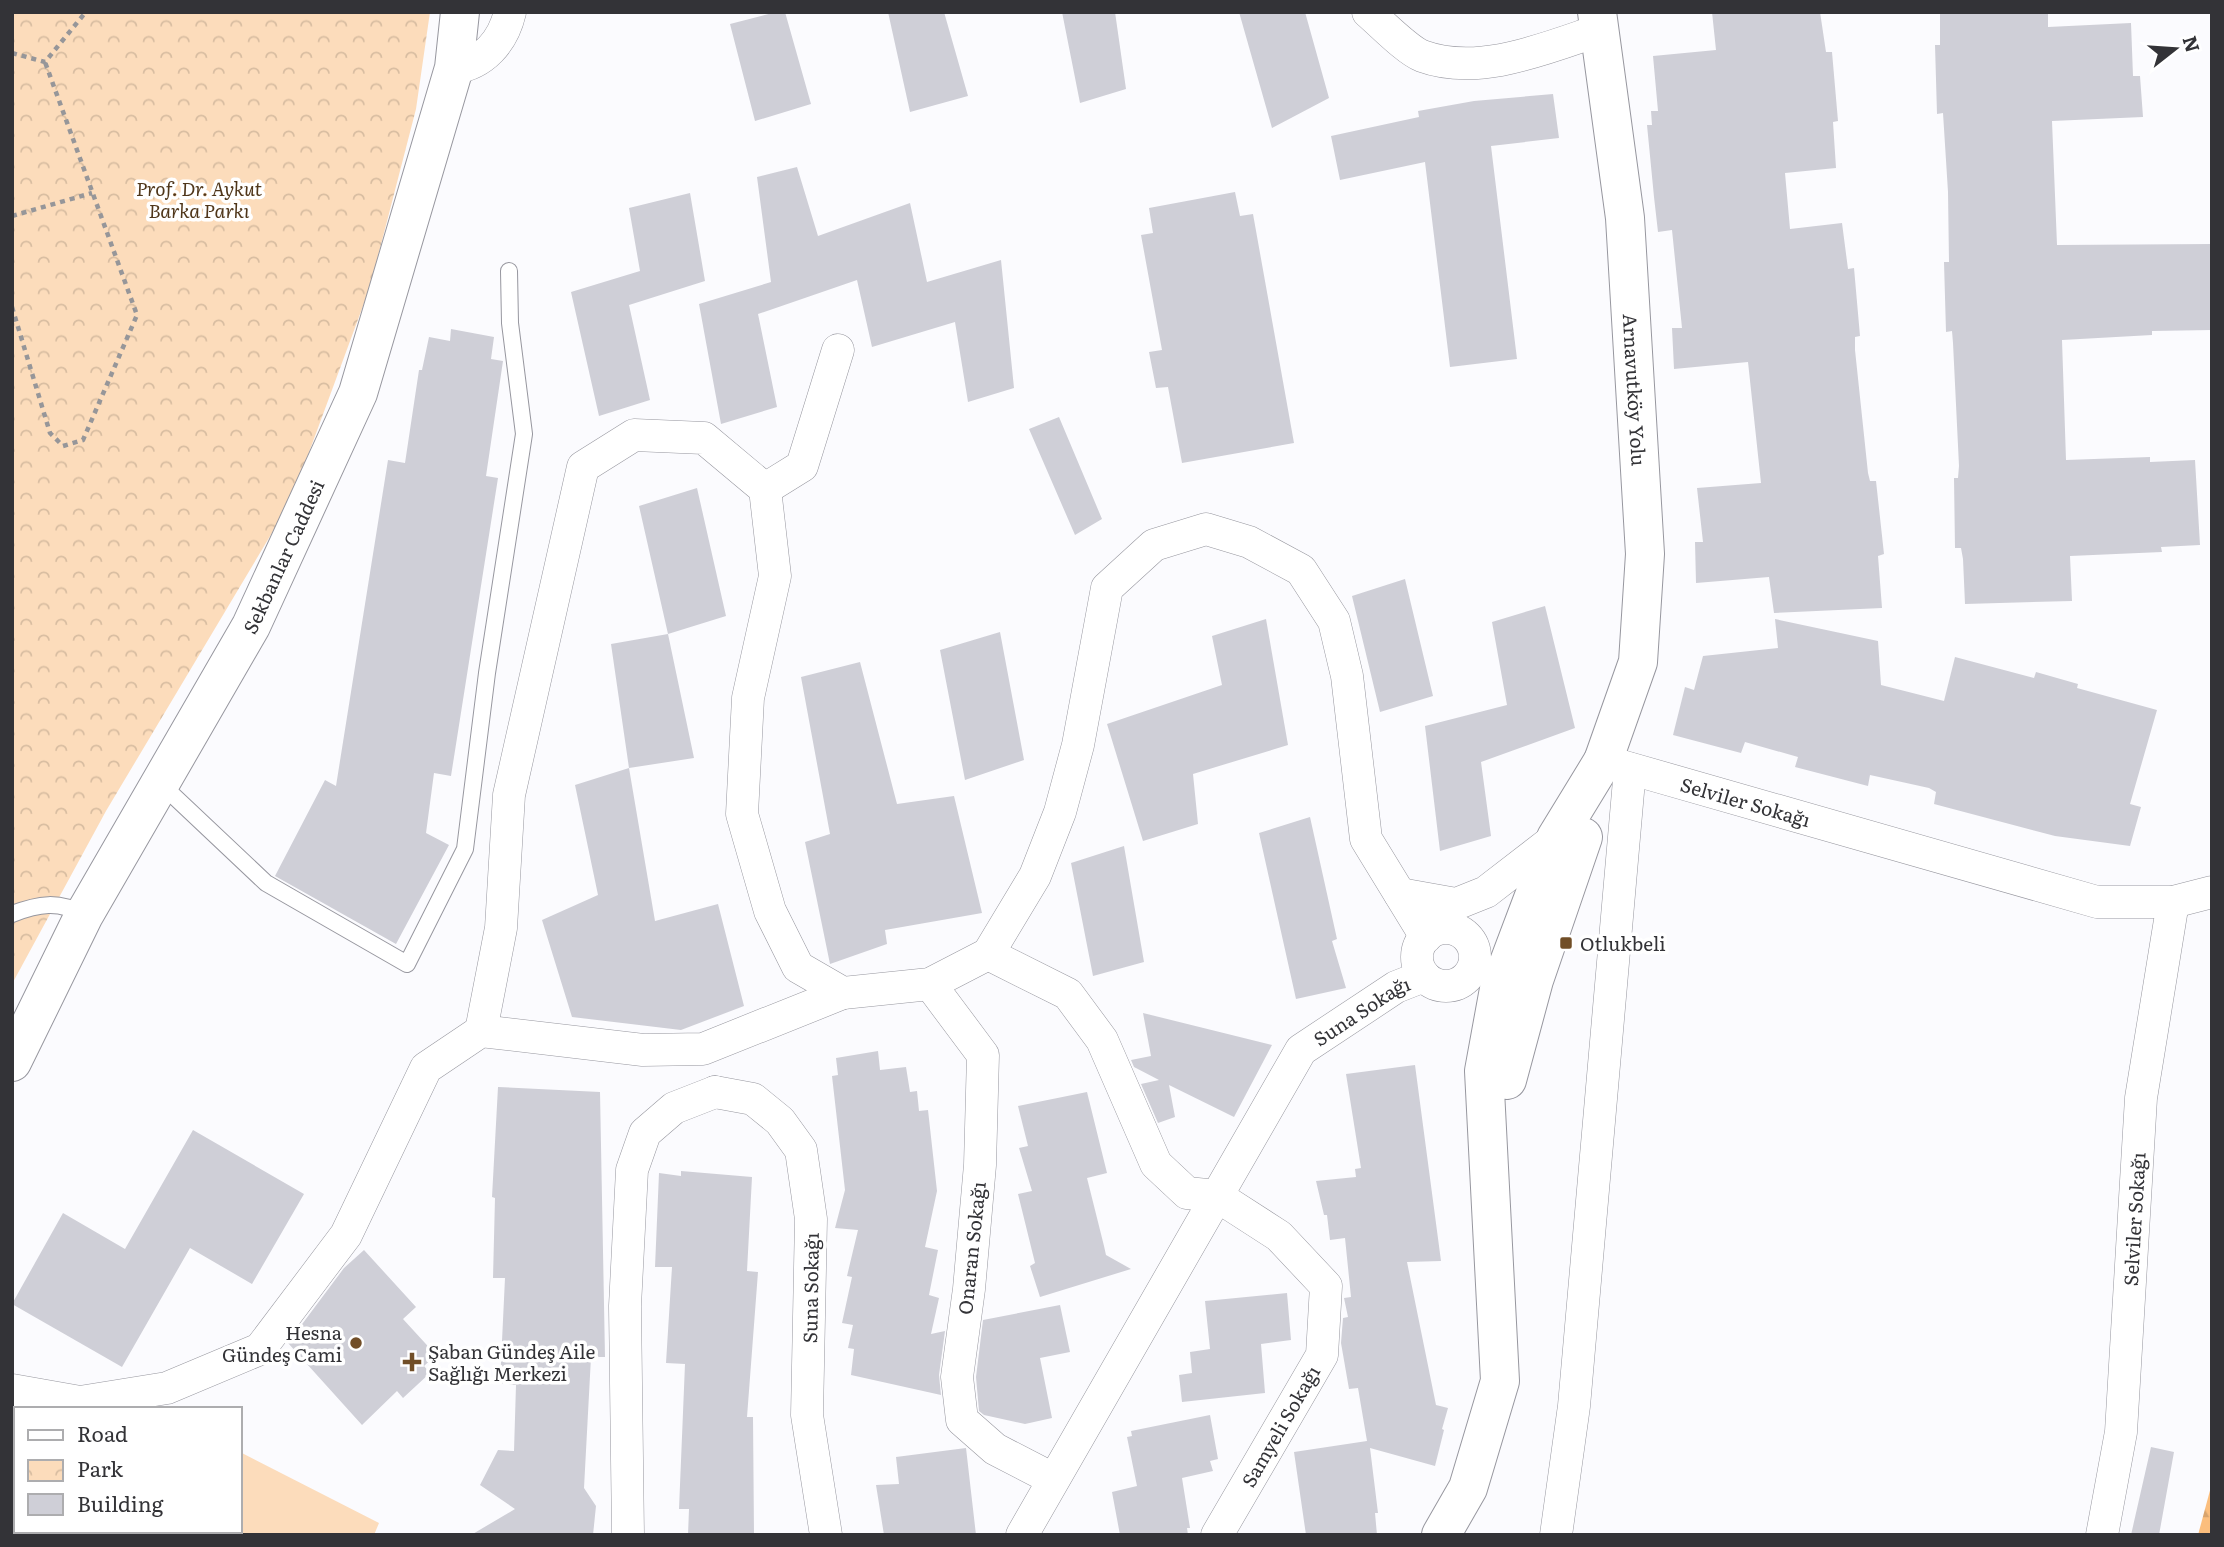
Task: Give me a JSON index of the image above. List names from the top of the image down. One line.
{"streets":{"main road":["Arnavutköy Yolu","Sekbanlar Caddesi"],"street":["Selviler Sokağı","Suna Sokağı","Onaran Sokağı","Samyeli Sokağı"]},"crossings":[["Arnavutköy Yolu","Selviler Sokağı"],["Suna Sokağı","Onaran Sokağı"],["Suna Sokağı","Samyeli Sokağı"]],"parks":["Prof. Dr. Aykut Barka Parkı"],"places":{"transit":["Otlukbeli"],"other":["Hesna Gündeş Cami"],"health":["Şaban Gündeş Aile Sağlığı Merkezi"]},"legend":["Road","Park","Building"],"north":"right"}
